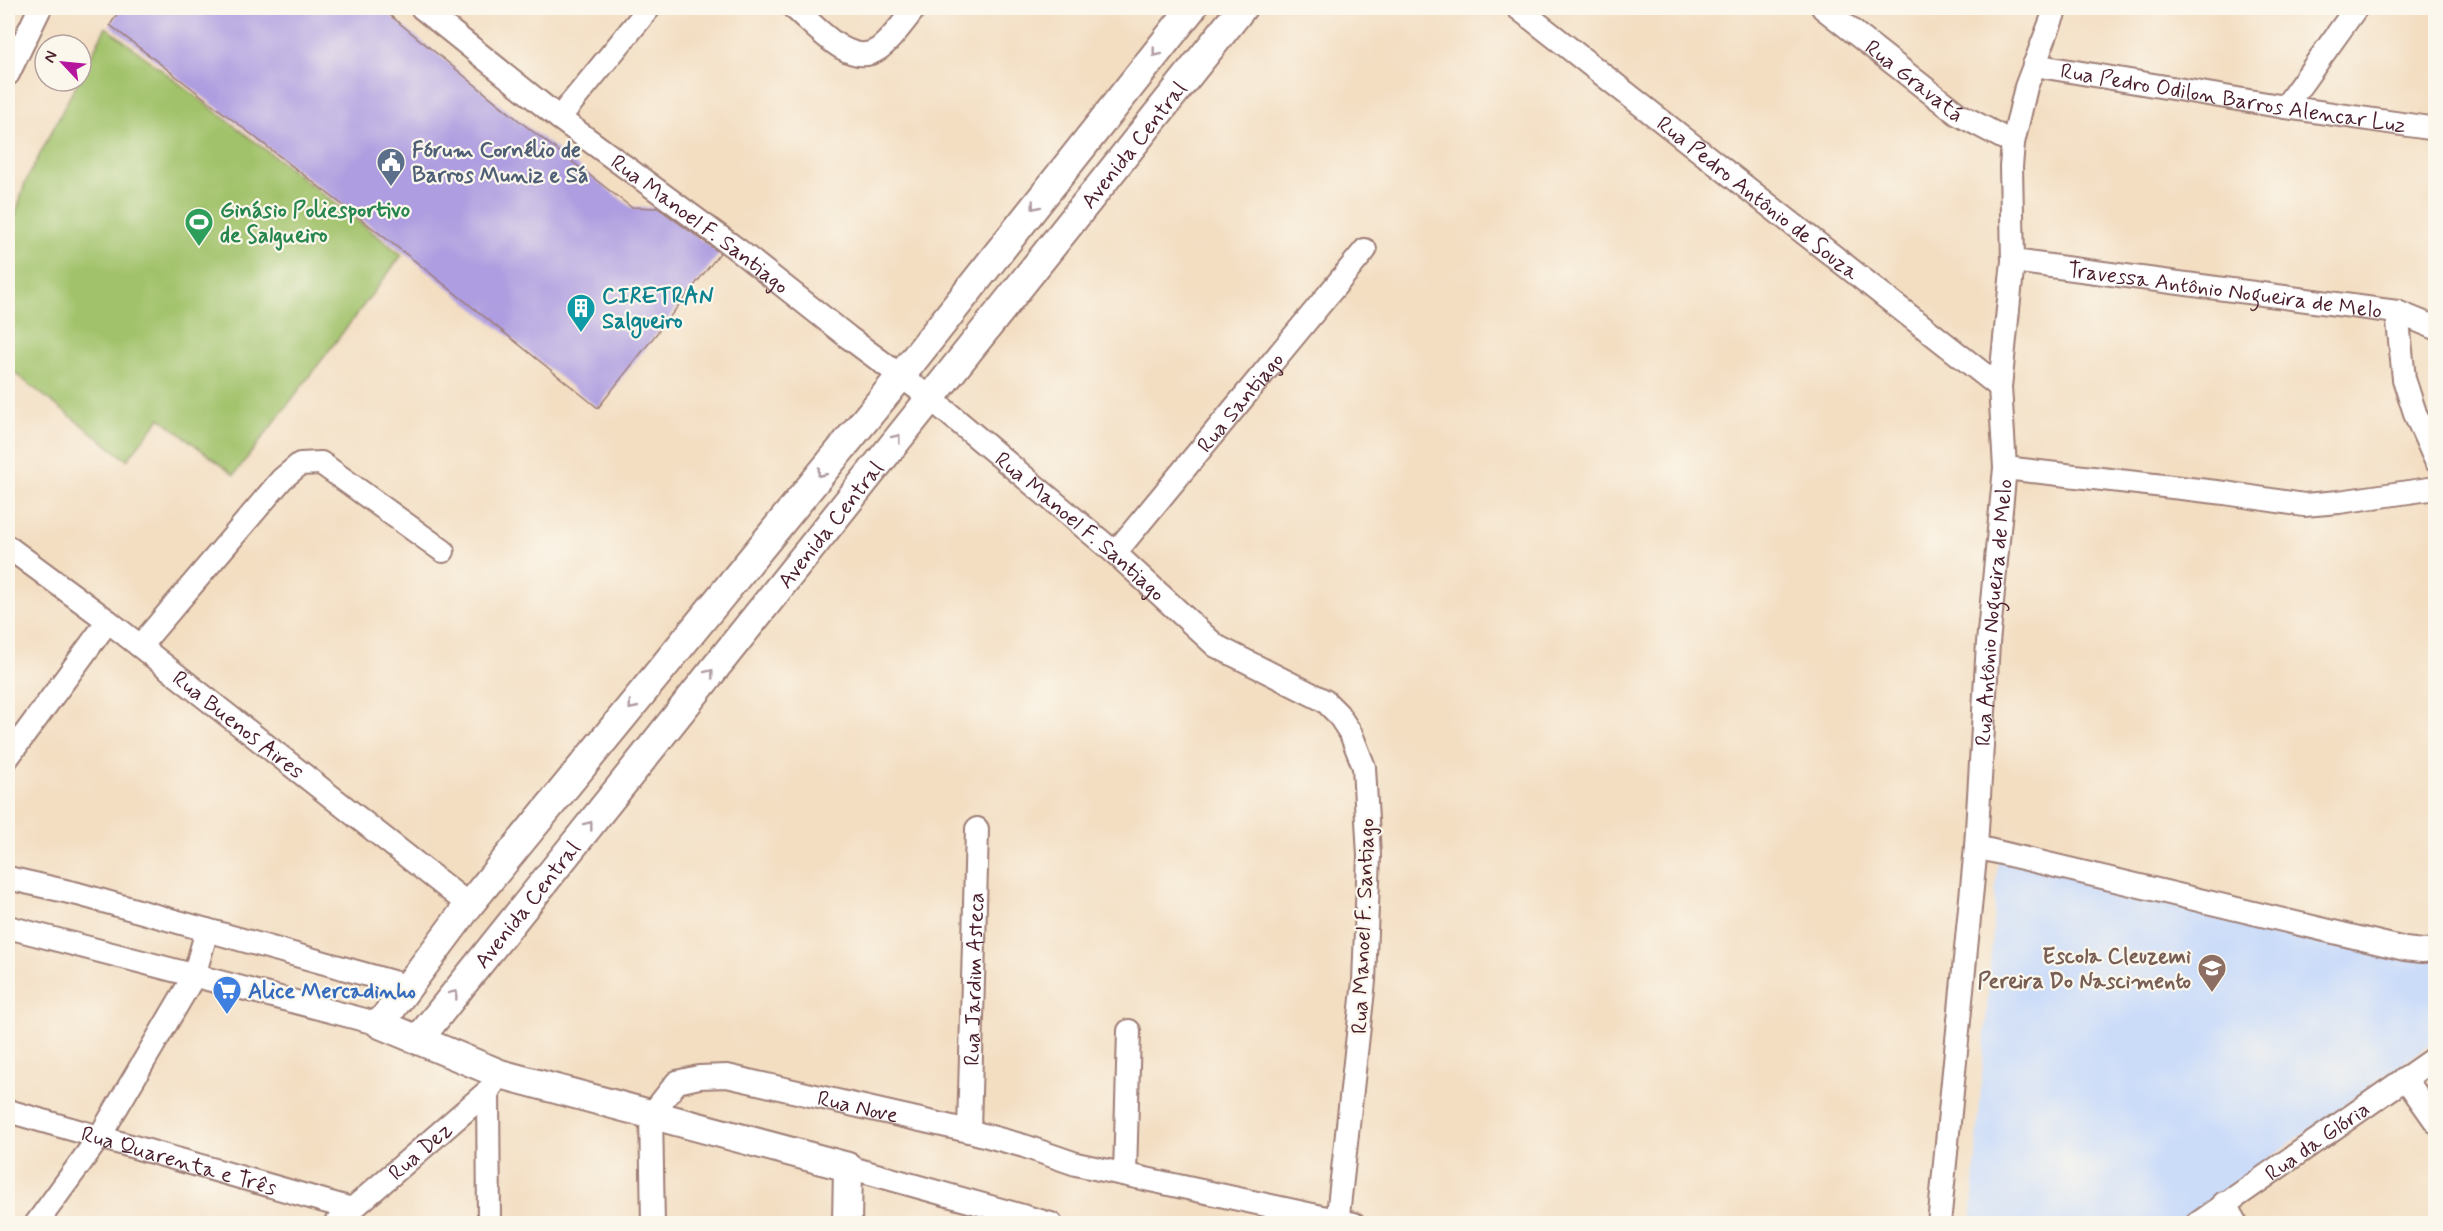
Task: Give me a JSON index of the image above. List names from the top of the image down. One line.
{"streets":{"street":["Rua Gravatá","Rua Pedro Odilon Barros Alencar Luz","Avenida Central","Rua Pedro Antônio de Souza","Rua Manoel F. Santiago","Travessa Antônio Nogueira de Melo","Rua Santiago","Rua Antônio Nogueira de Melo","Rua Buenos Aires","Rua Jardim Asteca","Rua Nove","Rua da Glória","Rua Dez","Rua Quarenta e Três"]},"crossings":[["Rua Gravatá","Rua Antônio Nogueira de Melo"],["Rua Pedro Odilon Barros Alencar Luz","Rua Antônio Nogueira de Melo"],["Avenida Central","Rua Manoel F. Santiago"],["Avenida Central","Rua Buenos Aires"],["Rua Pedro Antônio de Souza","Rua Antônio Nogueira de Melo"],["Rua Manoel F. Santiago","Rua Santiago"],["Rua Manoel F. Santiago","Rua Nove"],["Travessa Antônio Nogueira de Melo","Rua Antônio Nogueira de Melo"],["Rua Jardim Asteca","Rua Nove"],["Rua Dez","Rua Quarenta e Três"]],"places":{"public building":["Fórum Cornélio de Barros Muniz e Sá"],"sports":["Ginásio Poliesportivo de Salgueiro"],"building":["CIRETRAN Salgueiro"],"school or university":["Escola Cleuzemi Pereira Do Nascimento"],"supermarket":["Alice Mercadinho"]},"north":"top left"}
